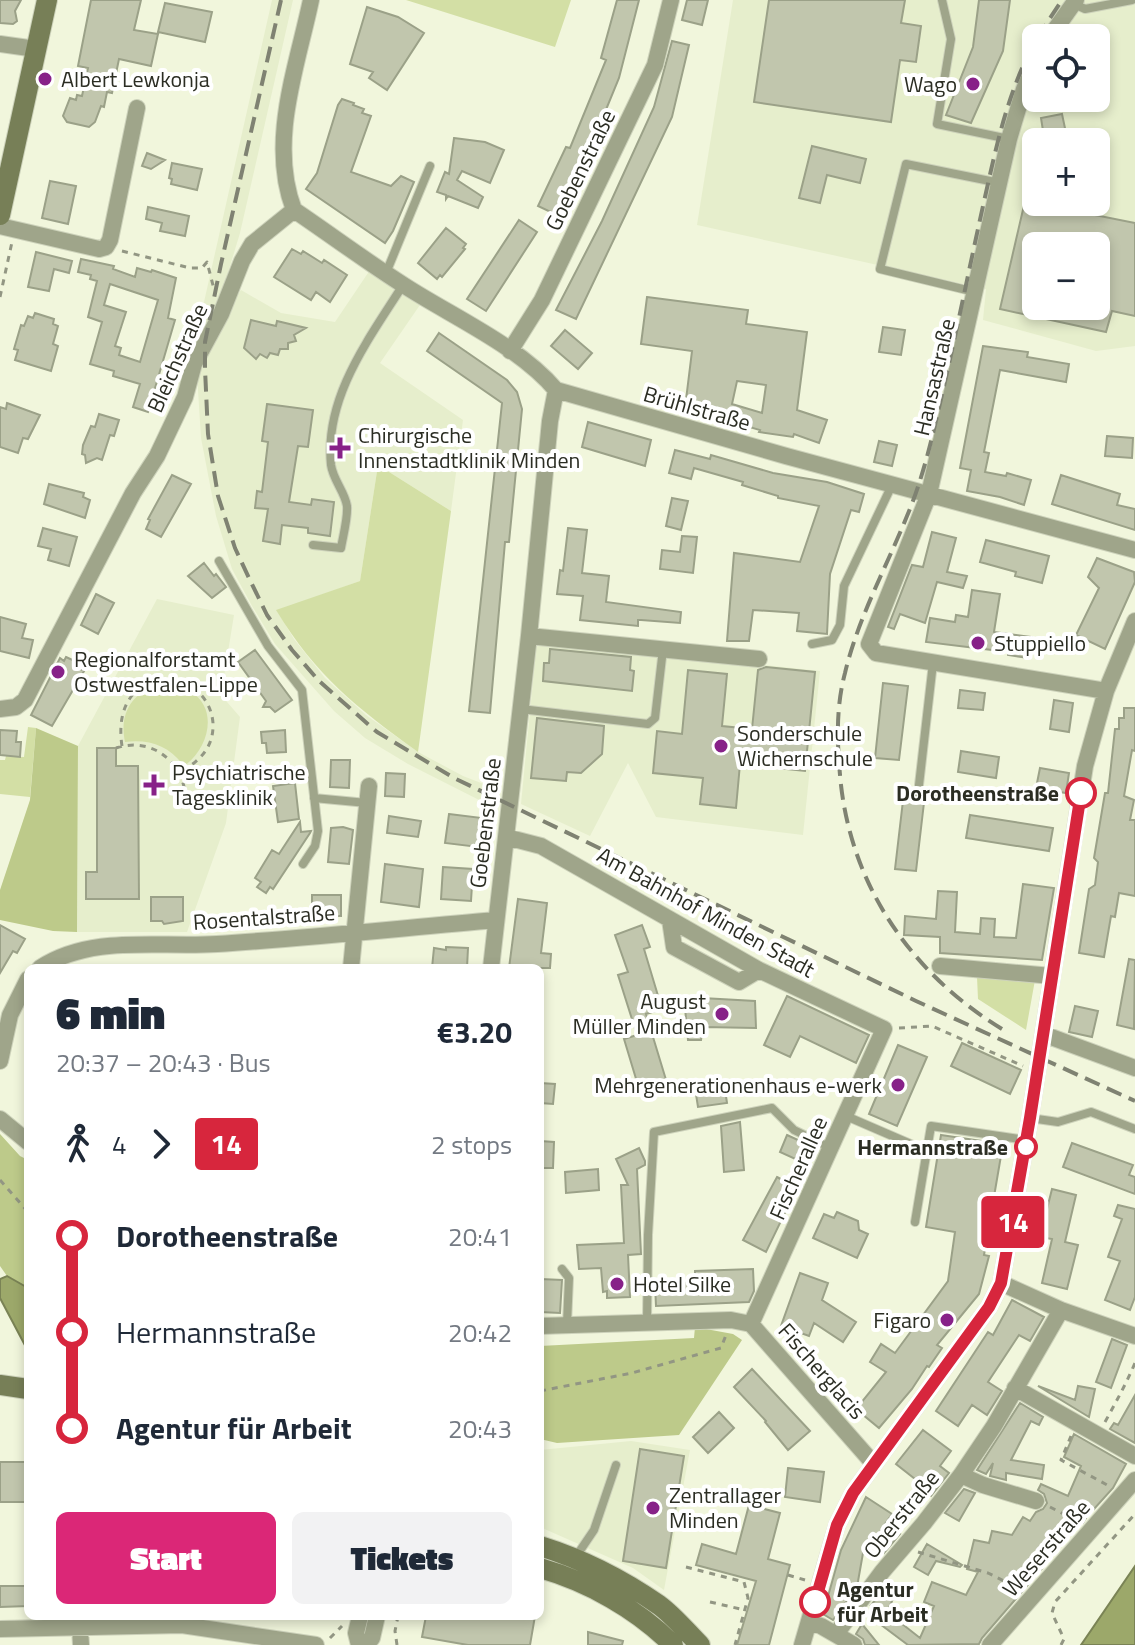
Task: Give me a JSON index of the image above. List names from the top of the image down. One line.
{"streets":{"street":["Goebenstraße","Bleichstraße","Hansastraße","Brühlstraße","Am Bahnhof Minden Stadt","Rosentalstraße","Fischerallee","Fischerglacis","Oberstraße","Weserstraße"]},"crossings":[["Goebenstraße","Brühlstraße"],["Goebenstraße","Am Bahnhof Minden Stadt"],["Goebenstraße","Rosentalstraße"],["Bleichstraße","Brühlstraße"],["Hansastraße","Brühlstraße"],["Am Bahnhof Minden Stadt","Fischerallee"],["Fischerallee","Fischerglacis"]],"places":{"other":["Albert Lewkonja","Wago","Stuppiello","Regionalforstamt Ostwestfalen-Lippe","Sonderschule Wichernschule","Dorotheenstraße","August Müller Minden","Mehrgenerationenhaus e-werk","Hermannstraße","Hotel Silke","Figaro","Zentrallager Minden","Agentur für Arbeit"],"health":["Chirurgische Innenstadtklinik Minden","Psychiatrische Tagesklinik"]},"lines":["bus line 14"],"page":{"on_map":"14","map_buttons":["+","−"],"heading":["6 min","20:37 – 20:43 · Bus","€3.20"],"legs":["4","14","2 stops"],"list":[{"name":"Dorotheenstraße","value":"20:41"},{"name":"Hermannstraße","value":"20:42"},{"name":"Agentur für Arbeit","value":"20:43"}],"buttons":["Start","Tickets"]}}
